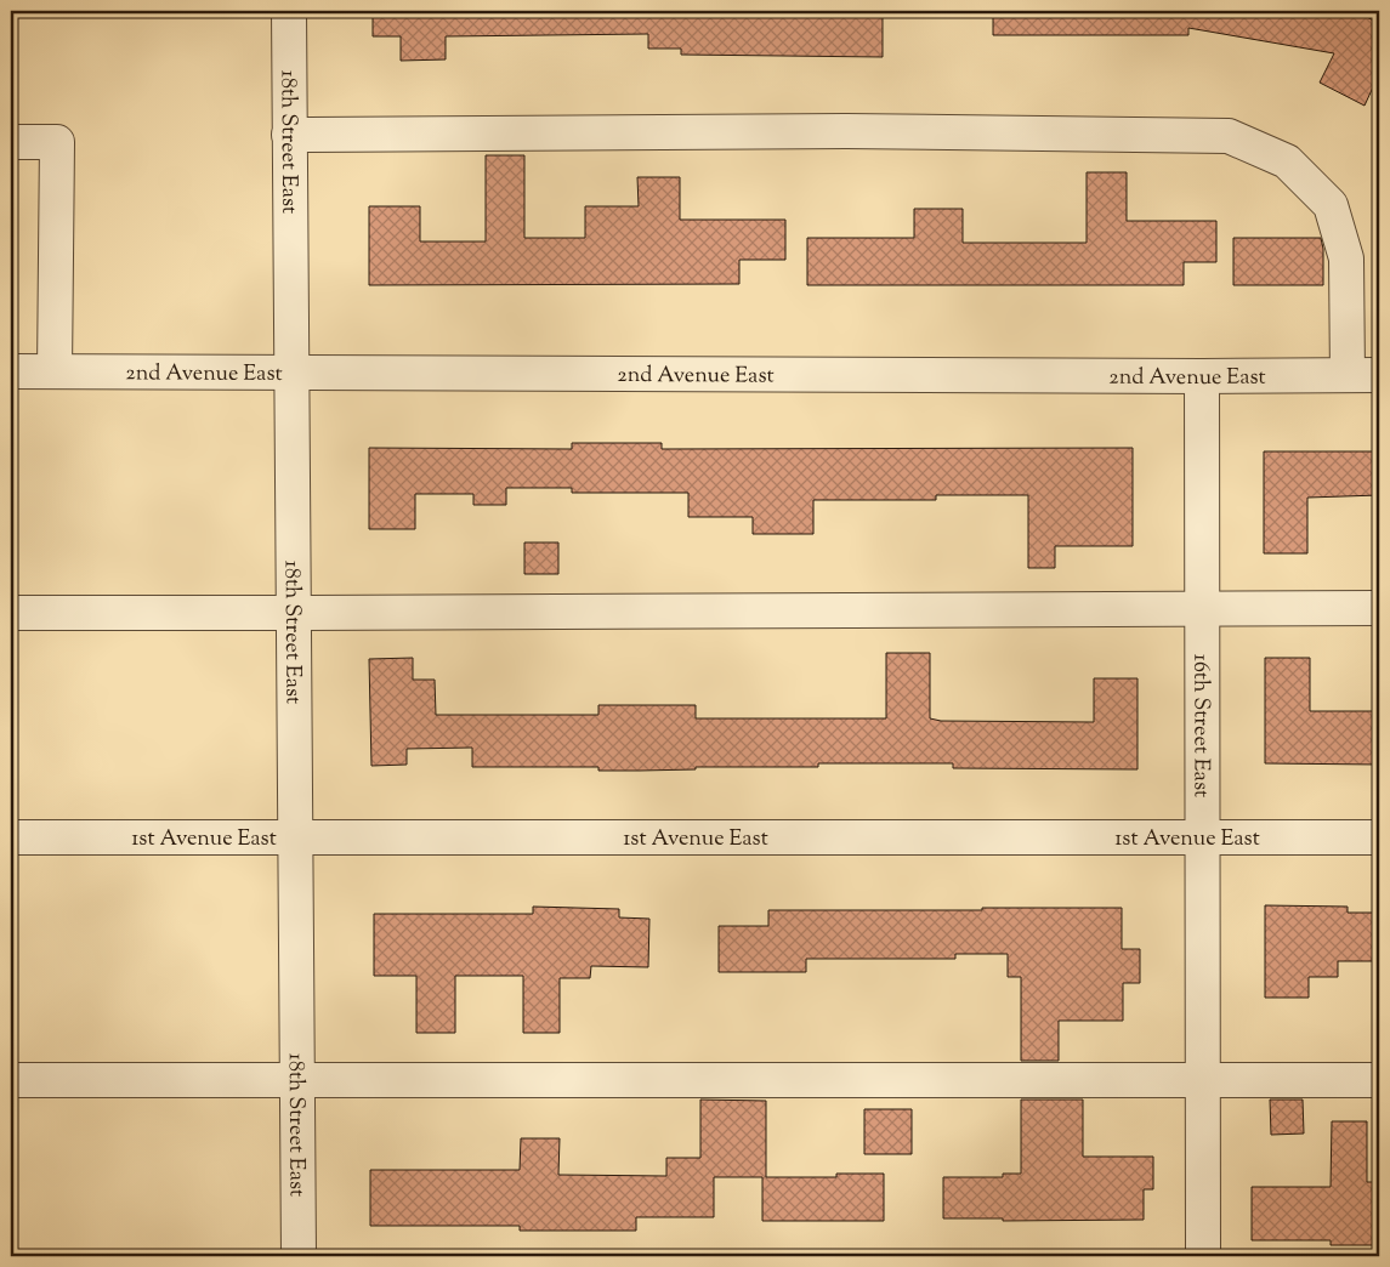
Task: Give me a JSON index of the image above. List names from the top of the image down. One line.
{"streets":{"street":["18th Street East","2nd Avenue East","16th Street East","1st Avenue East"]},"crossings":[["18th Street East","2nd Avenue East"],["18th Street East","1st Avenue East"],["2nd Avenue East","16th Street East"],["16th Street East","1st Avenue East"]]}
